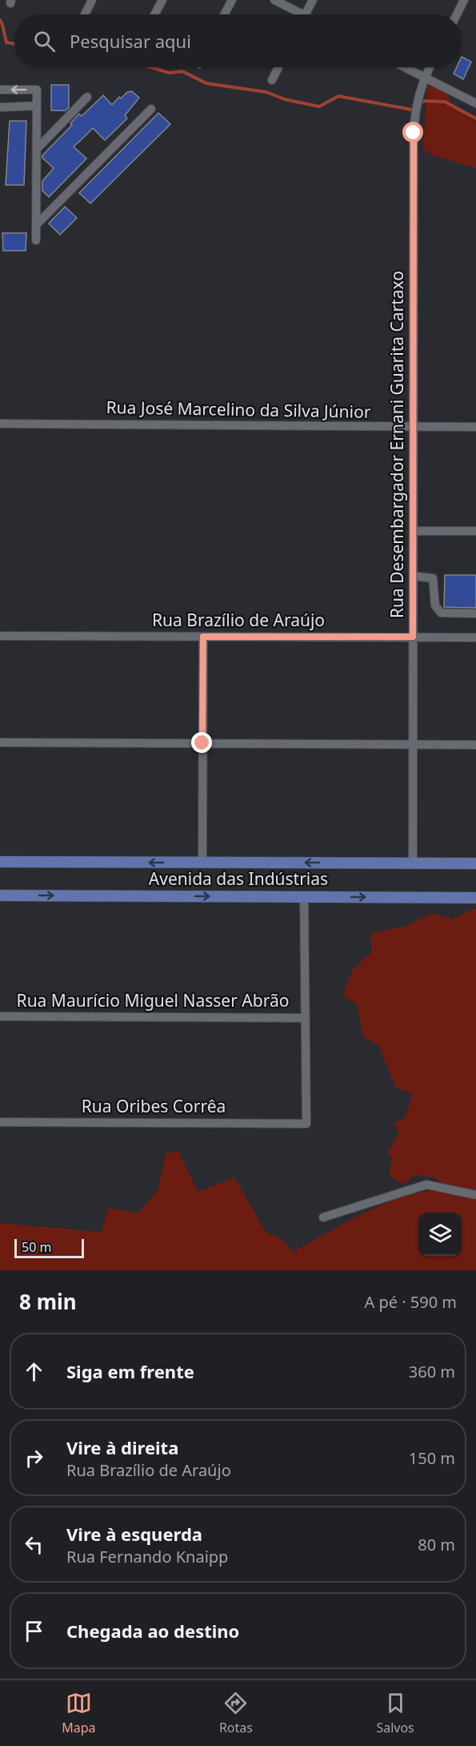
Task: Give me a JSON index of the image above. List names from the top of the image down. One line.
{"streets":{"main road":["Avenida das Indústrias"],"street":["Rua José Marcelino da Silva Júnior","Rua Desembargador Ernani Guarita Cartaxo","Rua Brazílio de Araújo","Rua Maurício Miguel Nasser Abrão","Rua Oribes Corrêa"]},"crossings":[["Rua José Marcelino da Silva Júnior","Rua Desembargador Ernani Guarita Cartaxo"],["Rua Desembargador Ernani Guarita Cartaxo","Rua Brazílio de Araújo"],["Rua Desembargador Ernani Guarita Cartaxo","Avenida das Indústrias"],["Rua Maurício Miguel Nasser Abrão","Rua Oribes Corrêa"]],"scale_bar":"50 m","page":{"search":"Pesquisar aqui","scale":"50 m","heading":["8 min","A pé · 590 m"],"list":[["Siga em frente","360 m"],["Vire à direita","Rua Brazílio de Araújo","150 m"],["Vire à esquerda","Rua Fernando Knaipp","80 m"],"Chegada ao destino"],"nav":["Mapa","Rotas","Salvos"]}}
